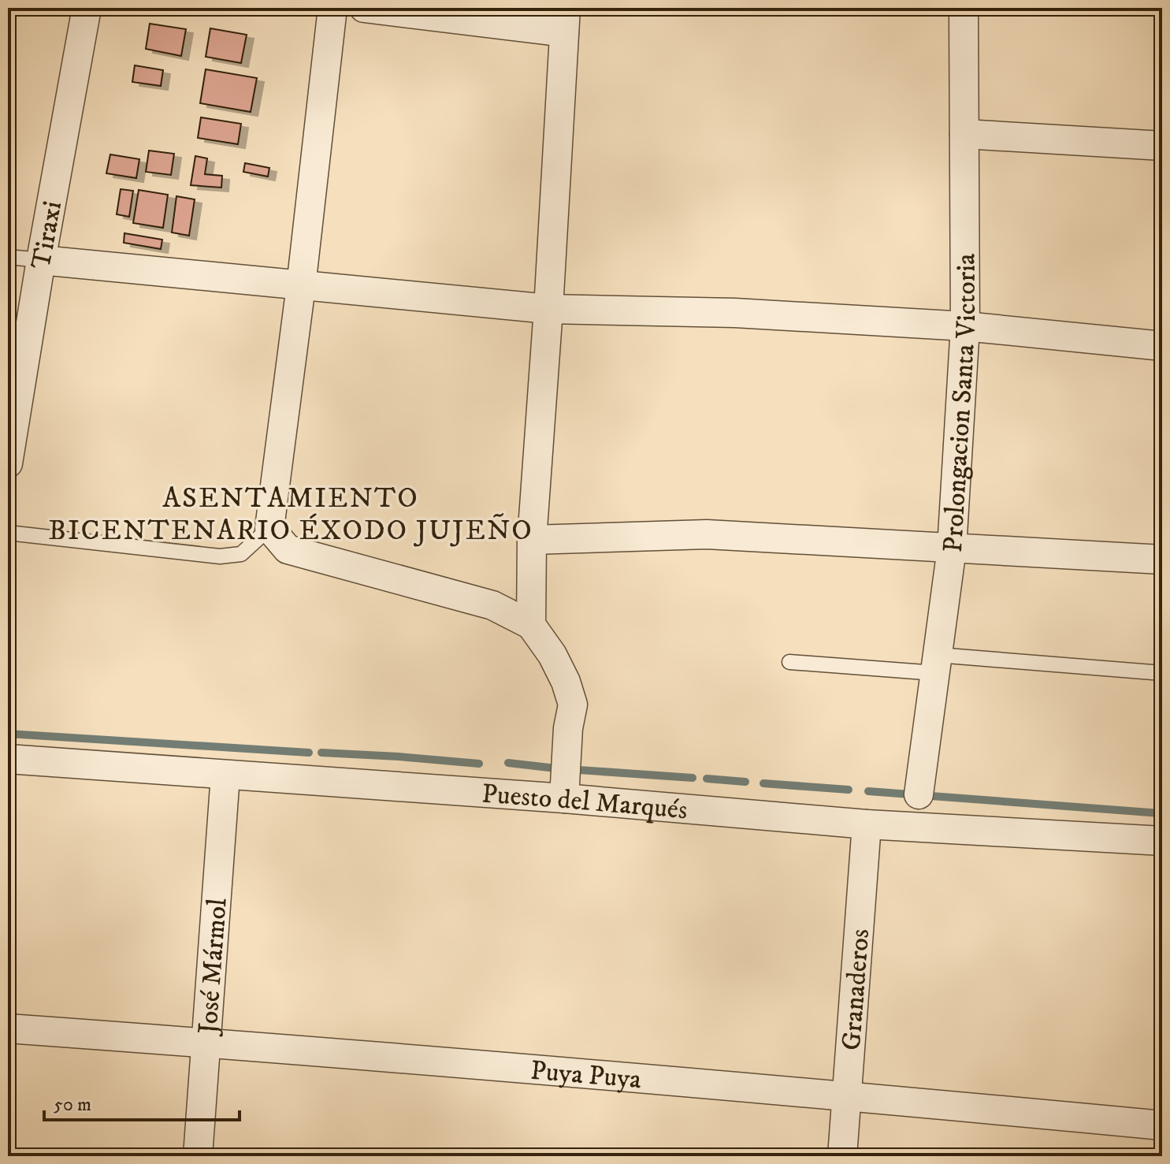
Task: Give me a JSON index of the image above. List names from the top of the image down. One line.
{"streets":{"street":["Tiraxi","Prolongacion Santa Victoria","Puesto del Marqués","José Mármol","Granaderos","Puya Puya"]},"crossings":[["Puesto del Marqués","José Mármol"],["Puesto del Marqués","Granaderos"],["José Mármol","Puya Puya"],["Granaderos","Puya Puya"]],"districts":["ASENTAMIENTO BICENTENARIO ÉXODO JUJEÑO"],"scale_bar":"50 m"}
